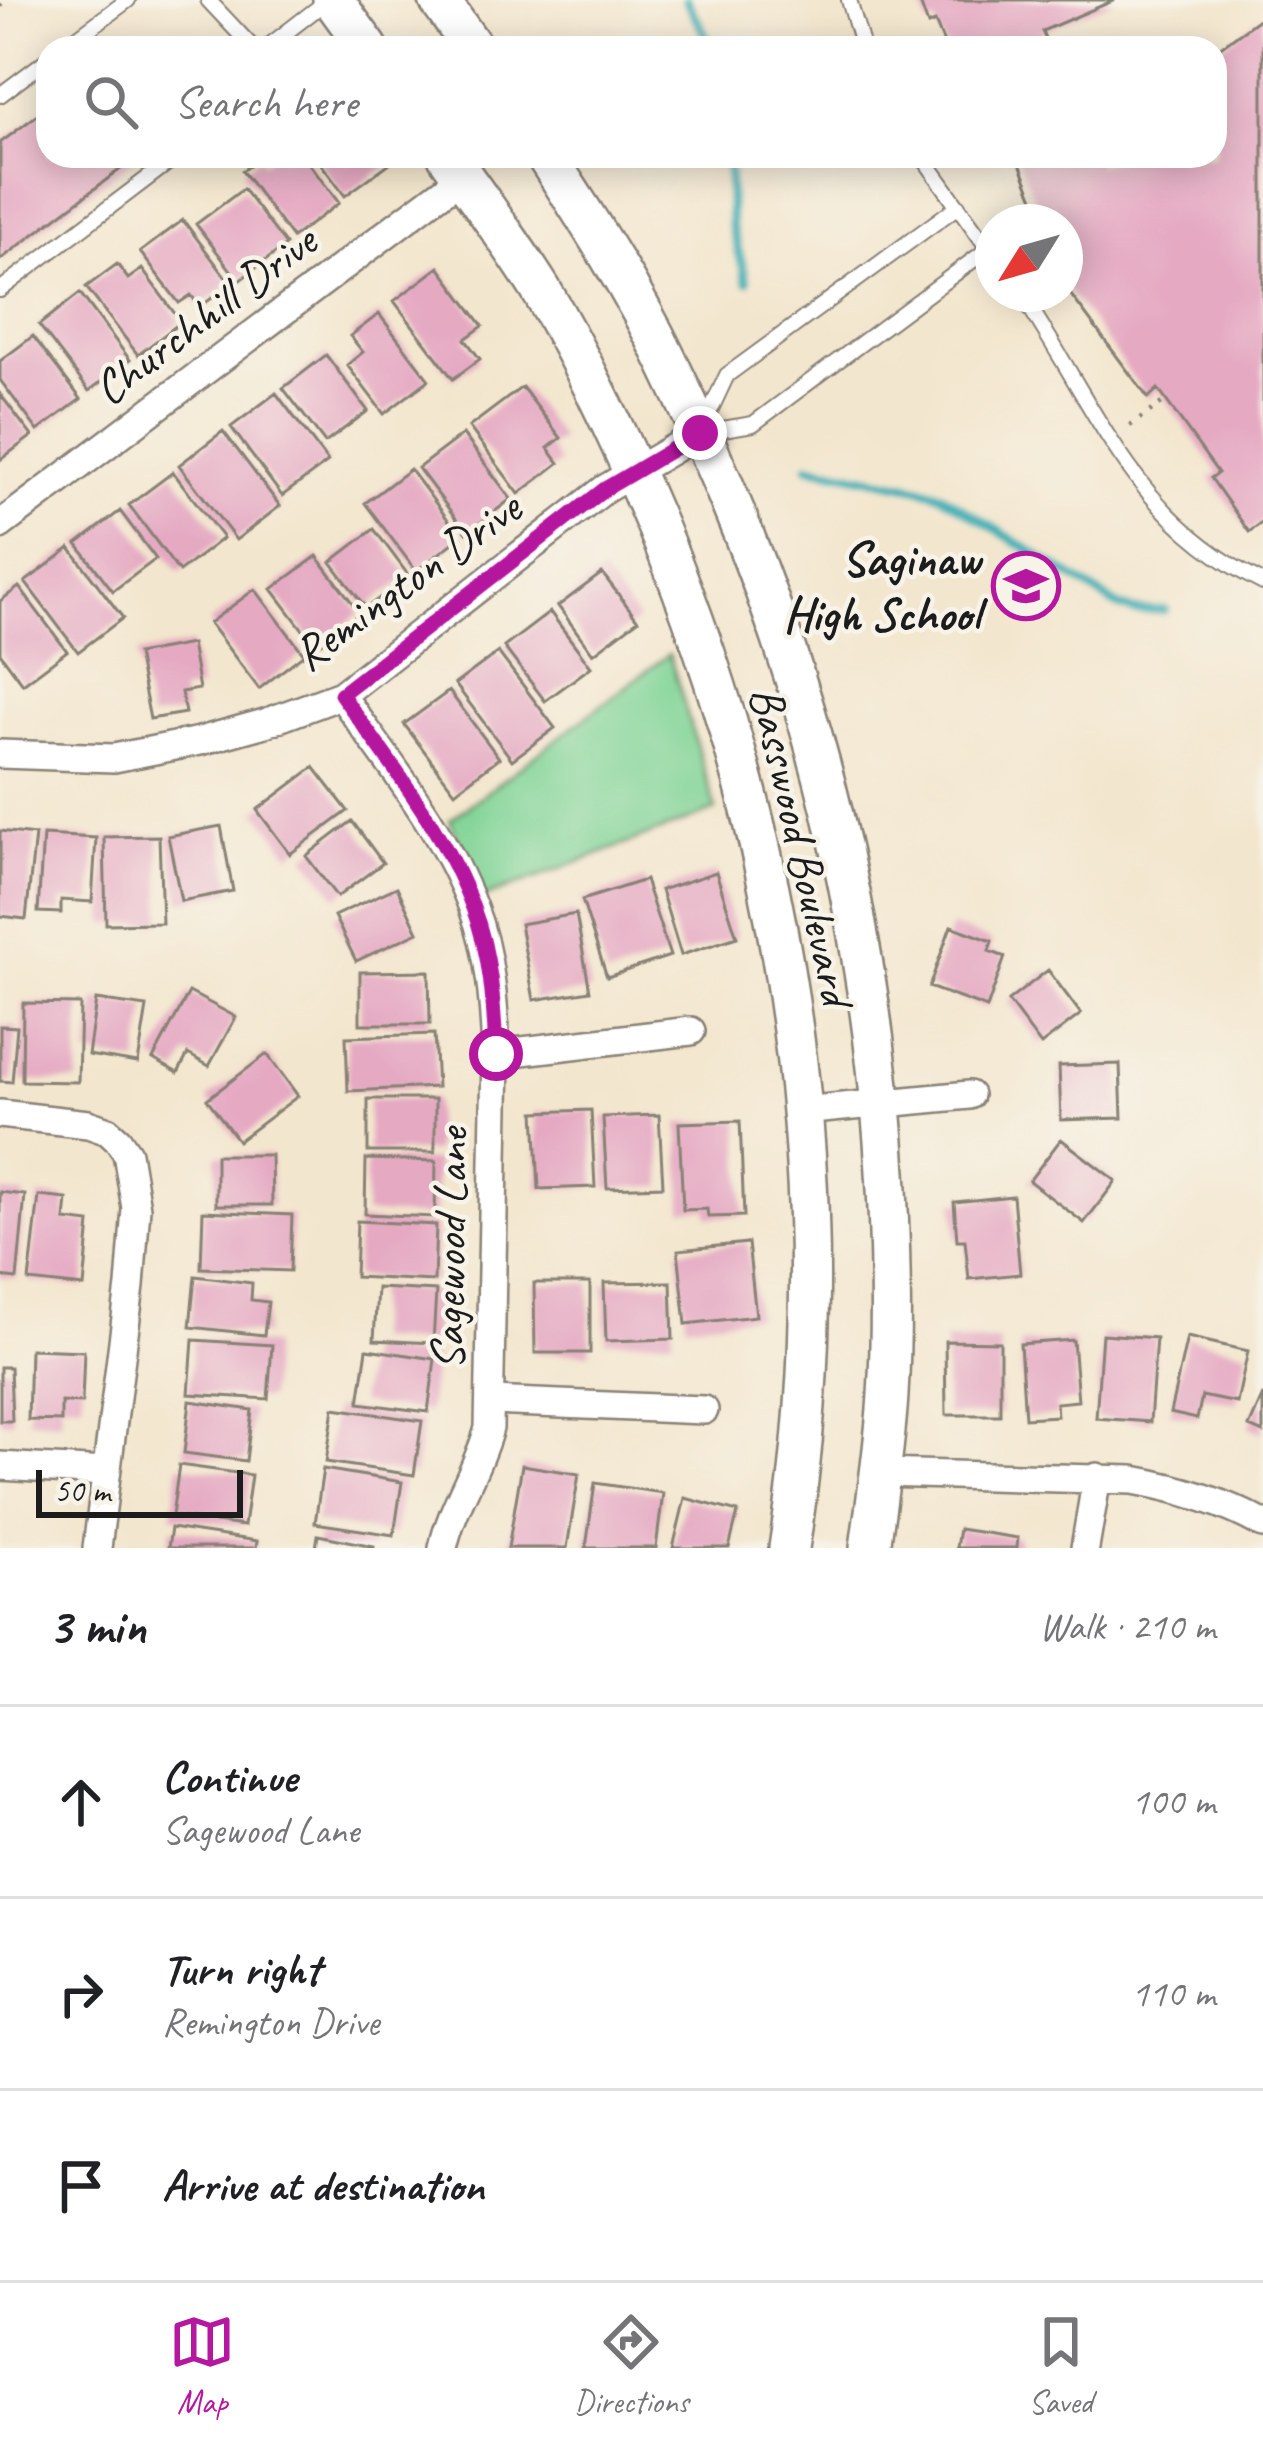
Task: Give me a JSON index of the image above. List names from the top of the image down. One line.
{"streets":{"main road":["Basswood Boulevard"],"street":["Churchhill Drive","Remington Drive","Sagewood Lane"]},"crossings":[["Remington Drive","Basswood Boulevard"],["Remington Drive","Sagewood Lane"]],"places":{"school or university":["Saginaw High School"]},"scale_bar":"50 m","north":"bottom left","page":{"search":"Search here","scale":"50 m","heading":["3 min","Walk · 210 m"],"list":[["Continue","Sagewood Lane","100 m"],["Turn right","Remington Drive","110 m"],"Arrive at destination"],"nav":["Map","Directions","Saved"]}}
